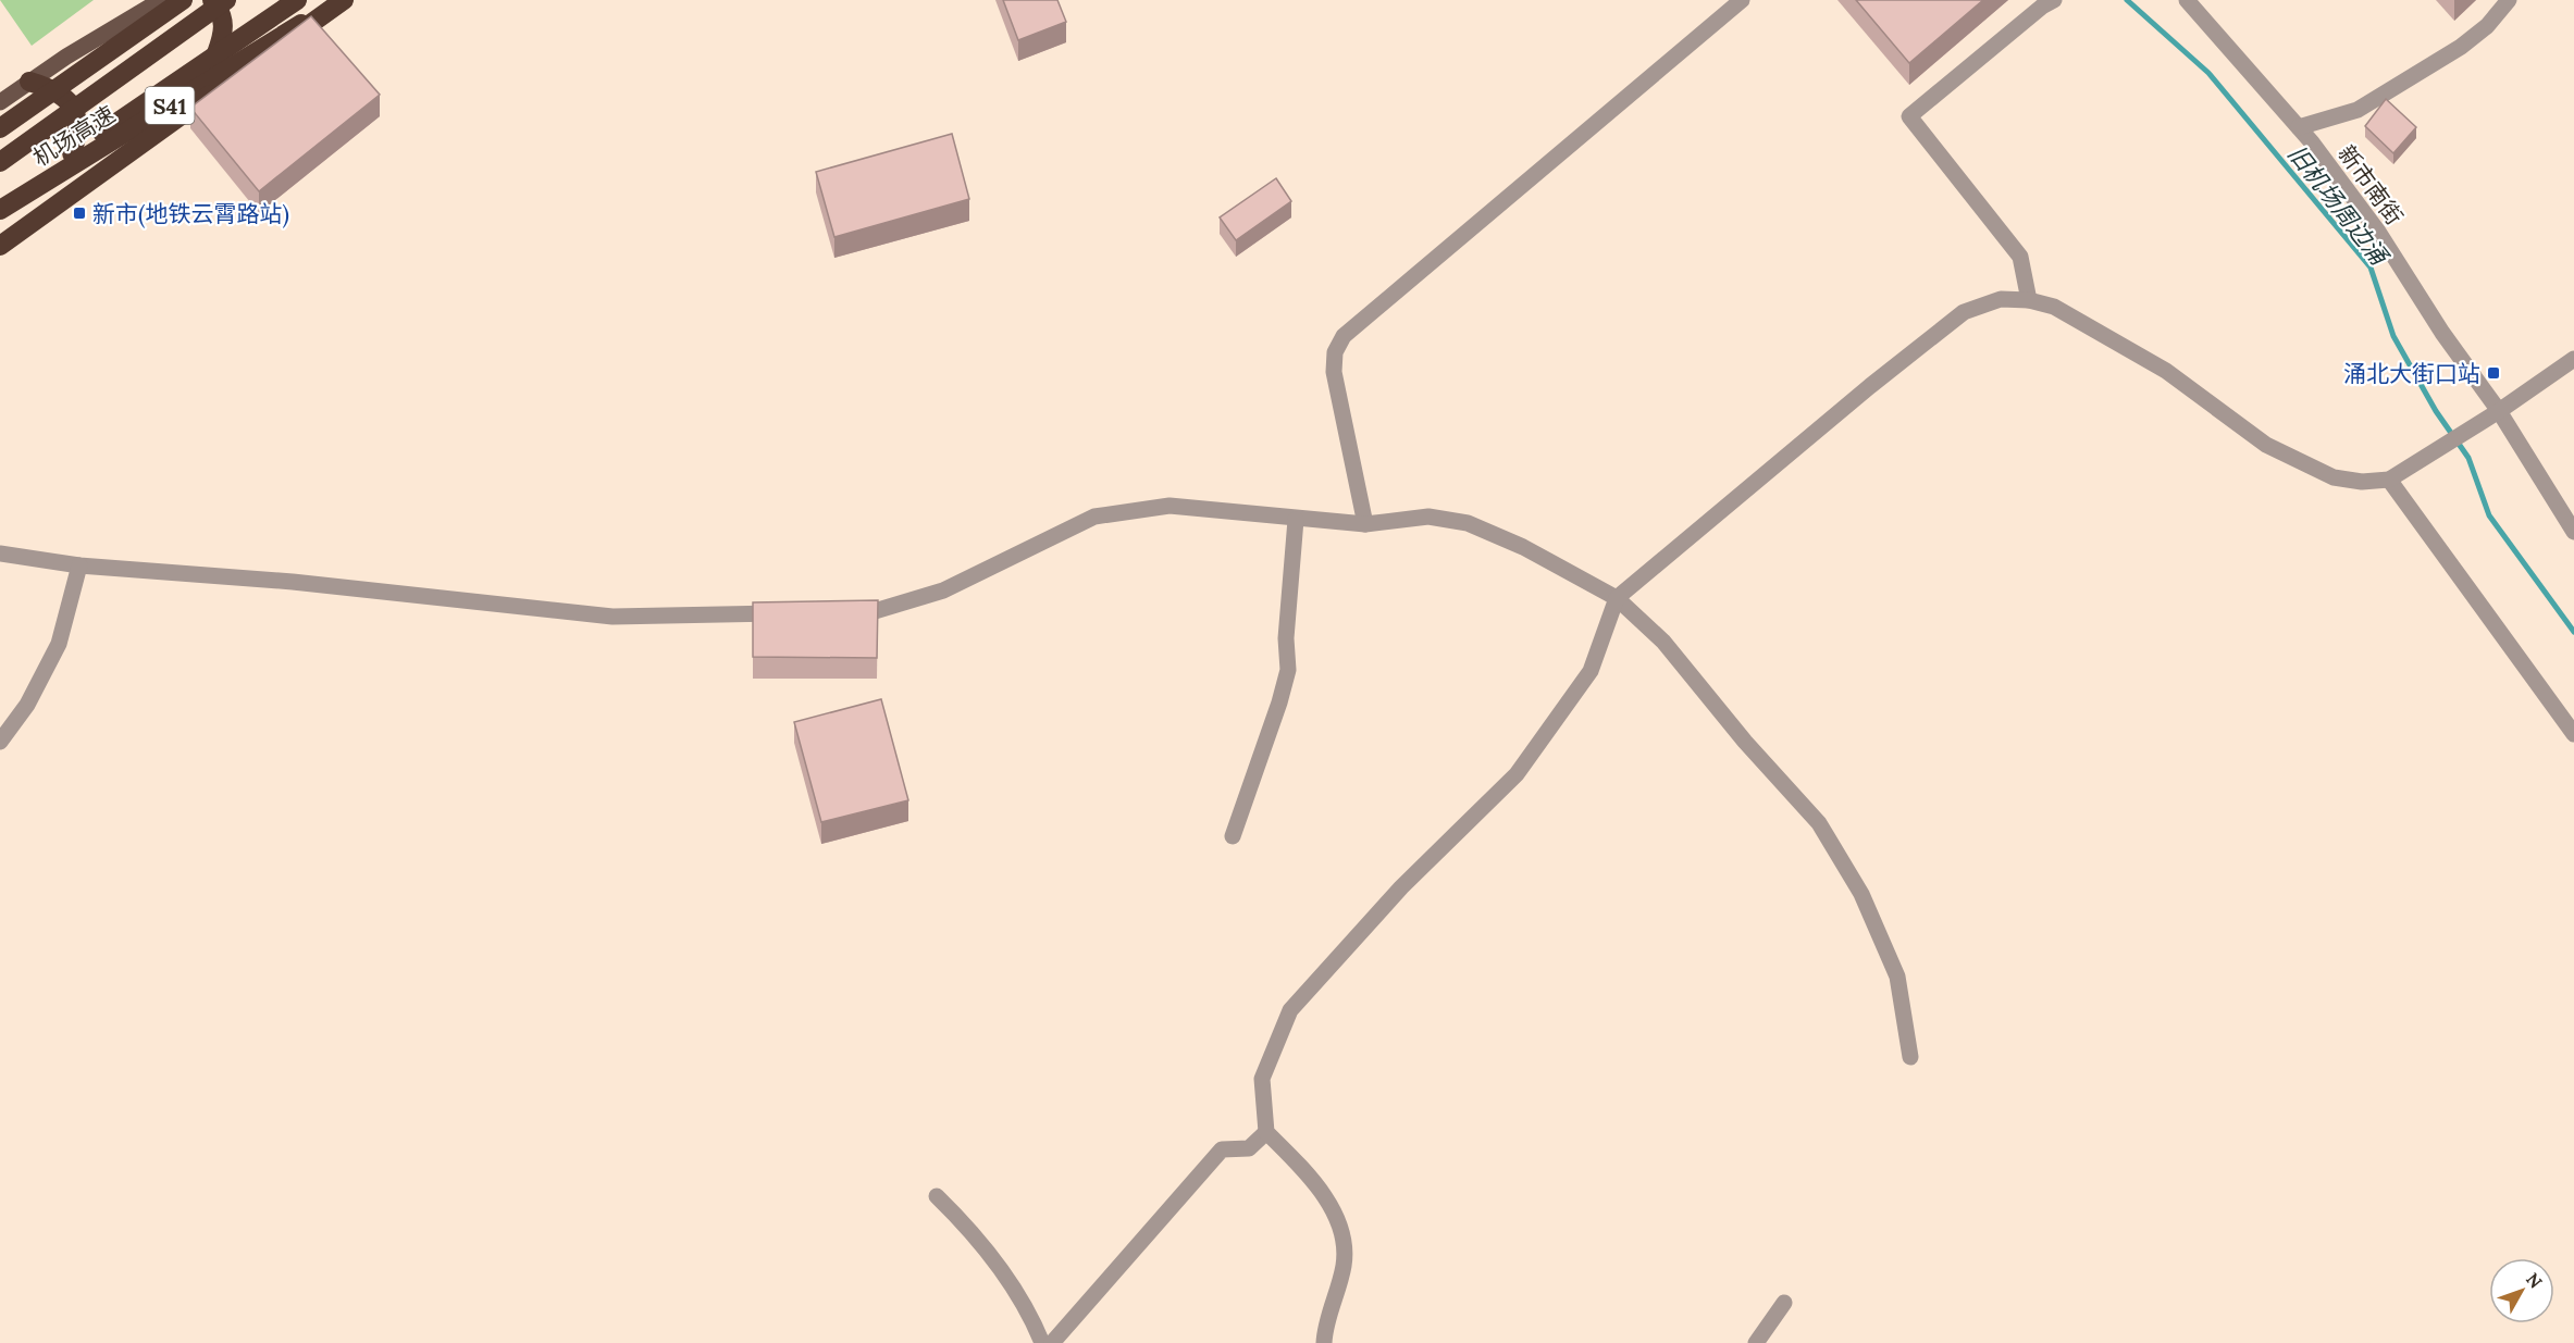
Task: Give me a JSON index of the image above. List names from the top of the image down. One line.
{"streets":{"highway":["S41","机场高速"],"street":["新市南街"]},"water":["旧机场周边涌"],"places":{"transit":["新市(地铁云霄路站)","涌北大街口站"]},"north":"top right"}
